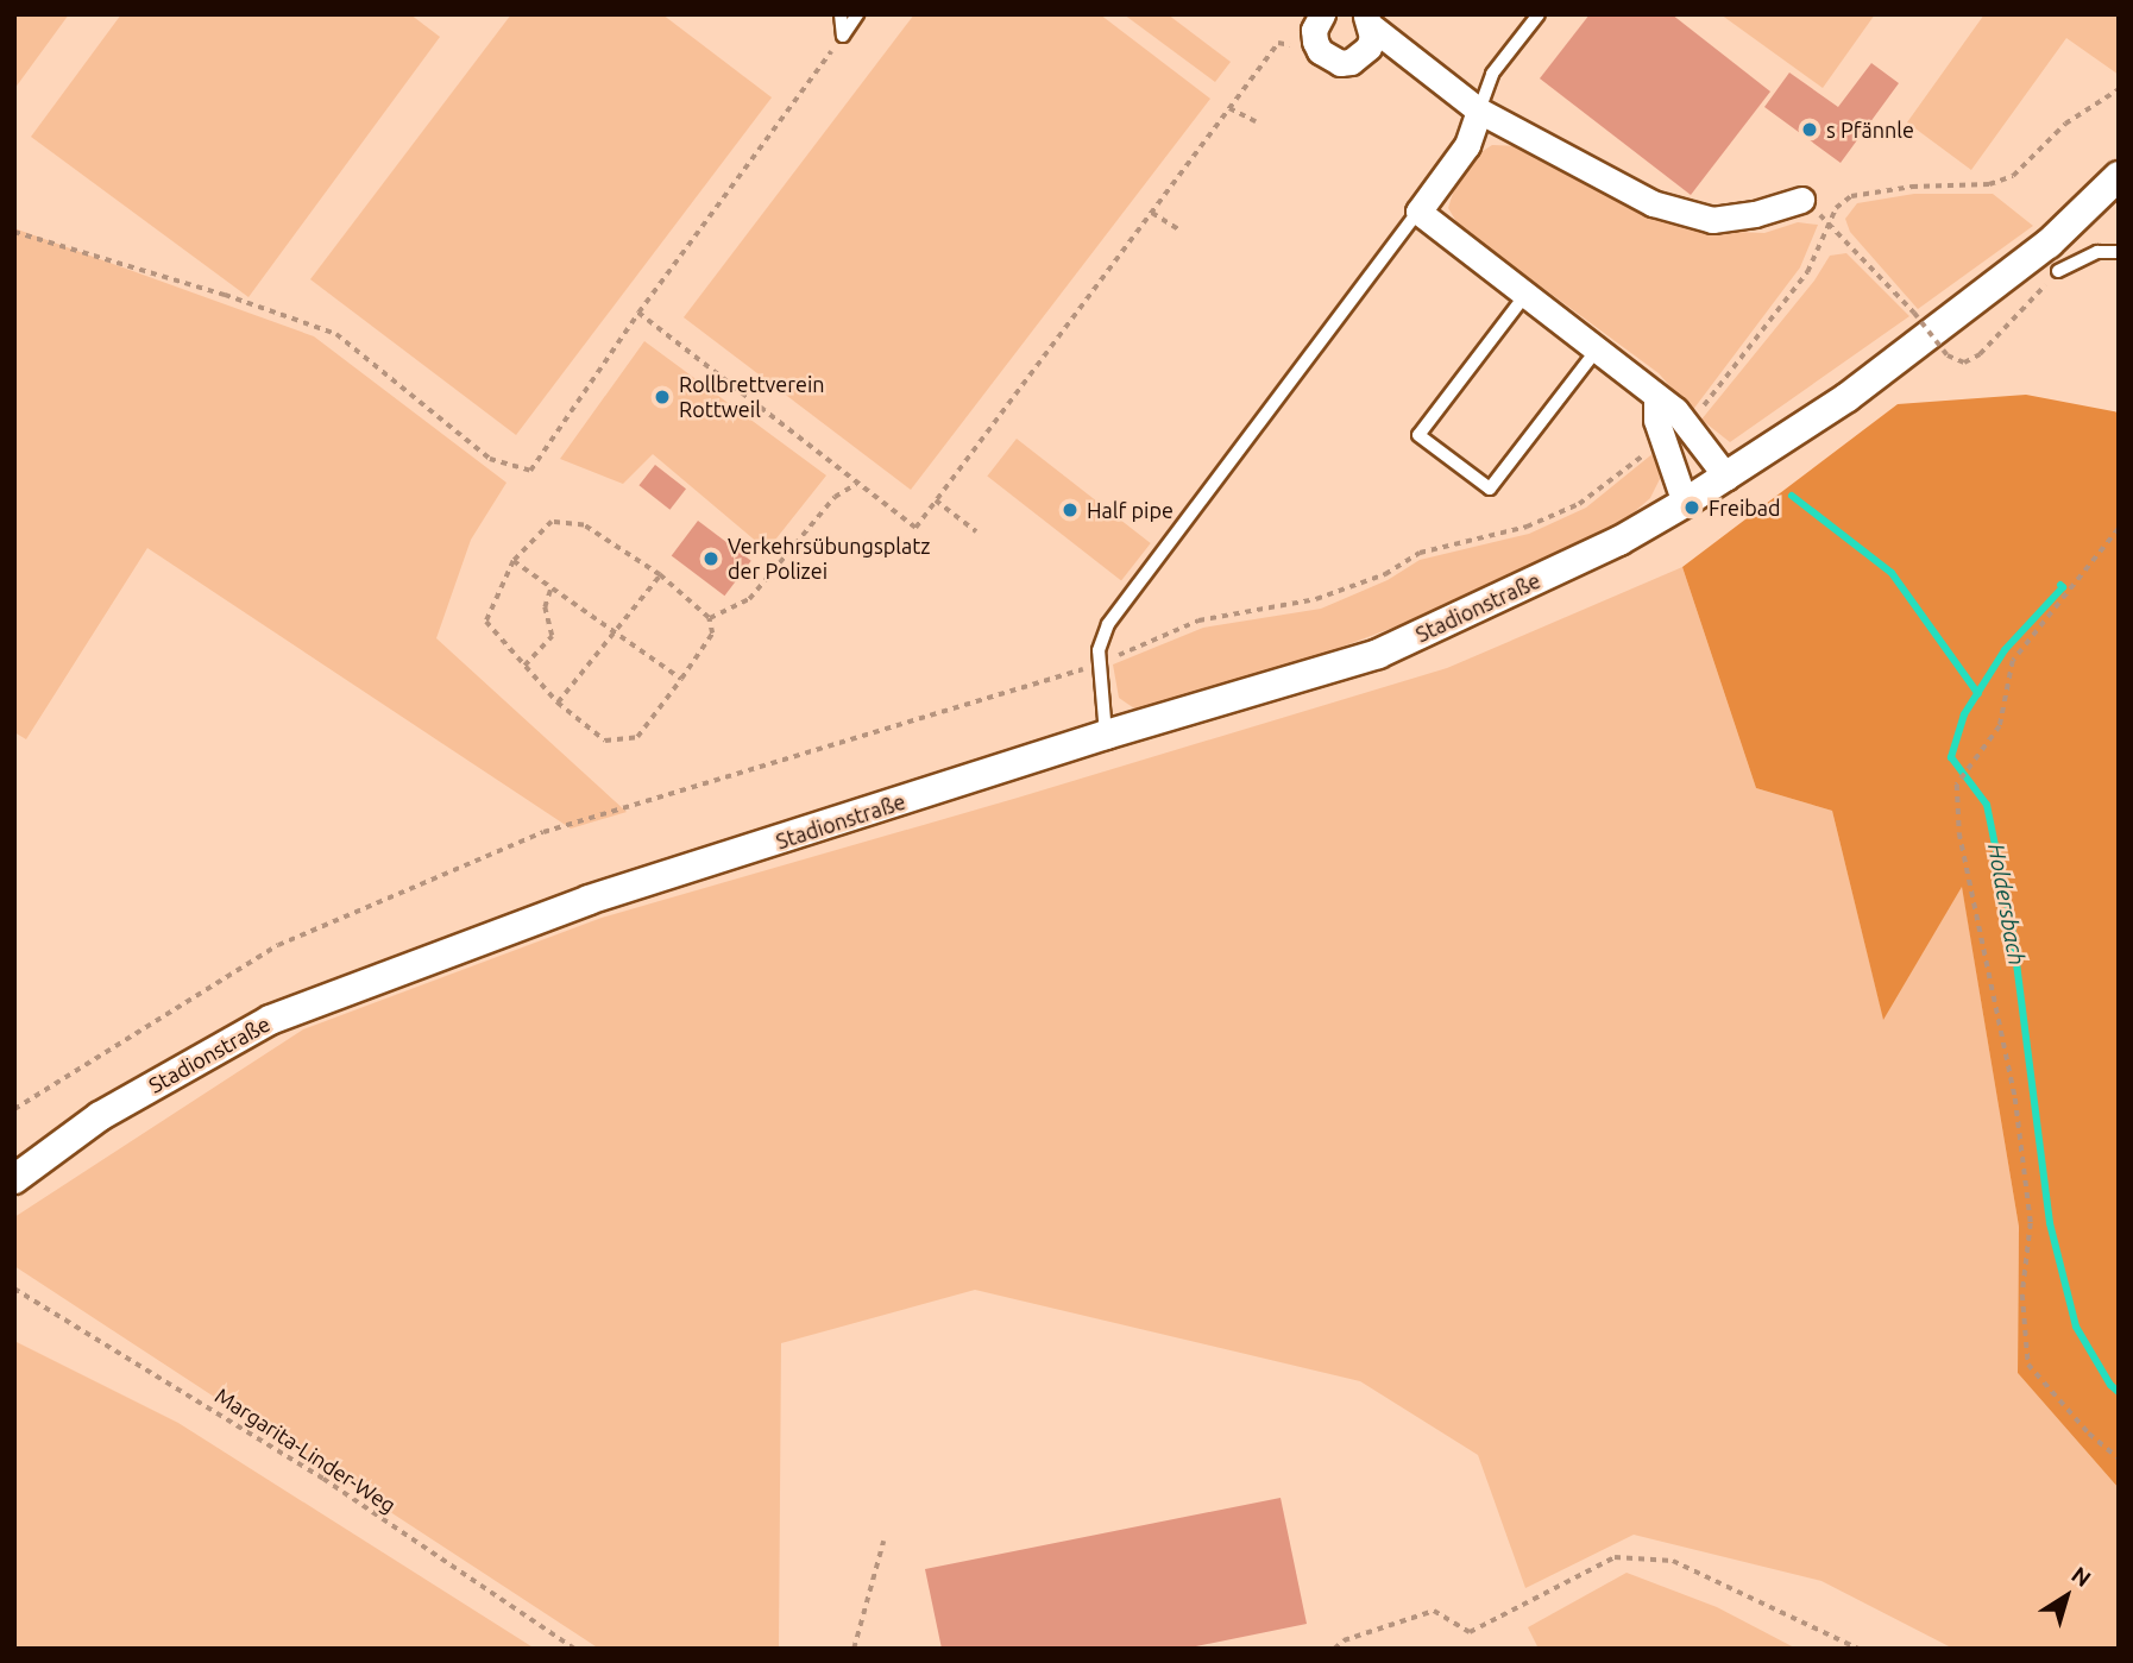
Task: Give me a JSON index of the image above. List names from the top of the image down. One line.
{"streets":{"street":["Stadionstraße"],"path":["Margarita-Linder-Weg"]},"water":["Holdersbach"],"places":["s Pfännle","Rollbrettverein Rottweil","Freibad","Half pipe","Verkehrsübungsplatz der Polizei"],"north":"top right"}
